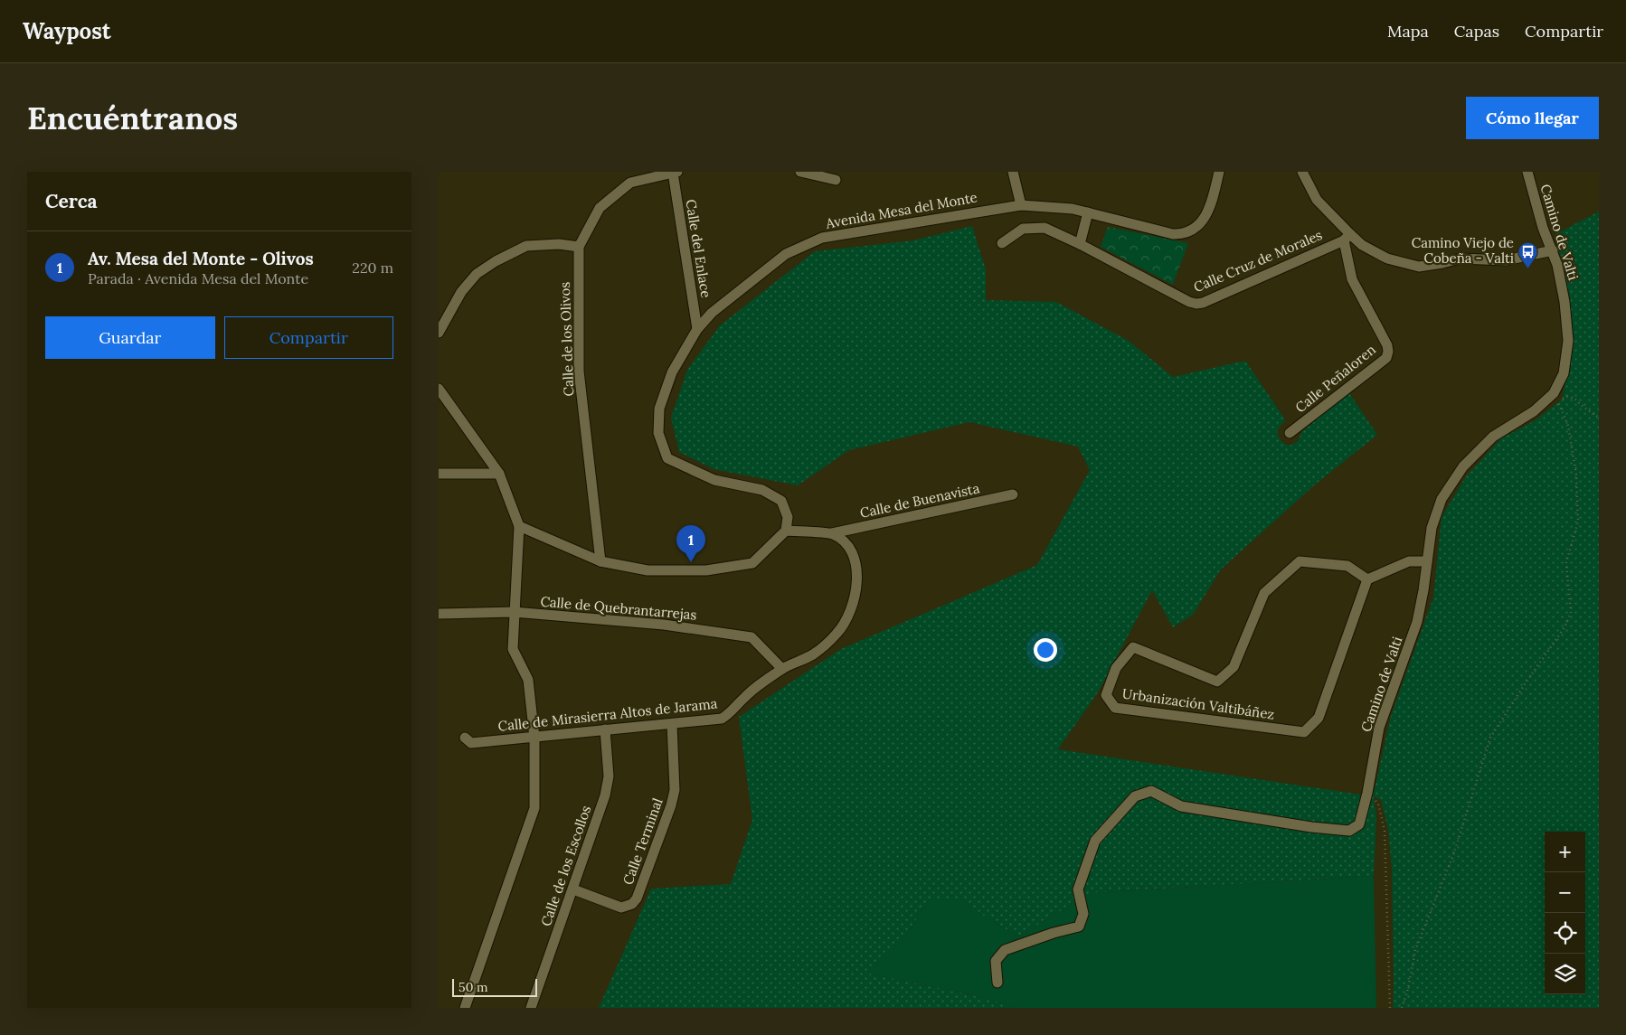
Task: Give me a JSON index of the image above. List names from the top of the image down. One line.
{"streets":{"street":["Avenida Mesa del Monte","Camino de Valti","Calle del Enlace","Calle Cruz de Morales","Calle de los Olivos","Calle Peñaloren","Calle de Buenavista","Calle de Quebrantarrejas","Urbanización Valtibáñez","Calle de Mirasierra Altos de Jarama","Calle Terminal","Calle de los Escollos"]},"crossings":[["Avenida Mesa del Monte","Calle del Enlace"],["Calle del Enlace","Calle de los Olivos"],["Calle Cruz de Morales","Calle Peñaloren"],["Calle de Buenavista","Calle de Mirasierra Altos de Jarama"],["Calle de Quebrantarrejas","Calle de Mirasierra Altos de Jarama"],["Calle de Mirasierra Altos de Jarama","Calle Terminal"],["Calle de Mirasierra Altos de Jarama","Calle de los Escollos"],["Calle Terminal","Calle de los Escollos"]],"places":{"bus stop":["Camino Viejo de Cobeña - Valti"]},"scale_bar":"50 m","page":{"header":"Waypost","nav":["Mapa","Capas","Compartir"],"buttons":["Cómo llegar",["Guardar","Compartir"]],"title":"Encuéntranos","heading":"Cerca","list":[{"mark":"1","name":"Av. Mesa del Monte - Olivos","note":"Parada · Avenida Mesa del Monte","value":"220 m"}],"pins":"1","map_buttons":["+","−"],"scale":"50 m"}}
